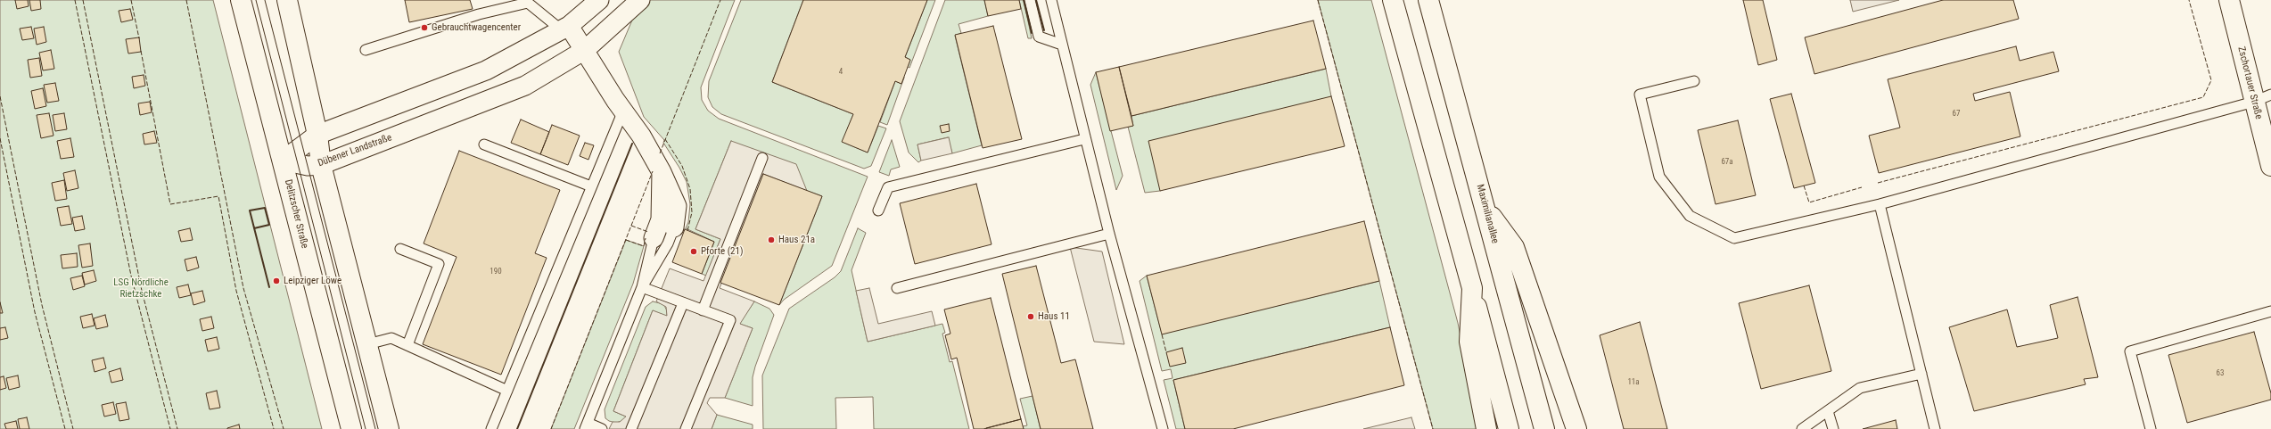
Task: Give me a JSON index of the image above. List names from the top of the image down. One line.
{"streets":{"main road":["Zschortauer Straße","Delitzscher Straße","Maximilianallee"],"street":["Dübener Landstraße"]},"crossings":[["Dübener Landstraße","Delitzscher Straße"]],"parks":["LSG Nördliche Rietzschke"],"places":["Gebrauchtwagencenter","Haus 21a","Pforte (21)","Leipziger Löwe","Haus 11"],"house_numbers":["4","67","67a","190","63","11a"]}
